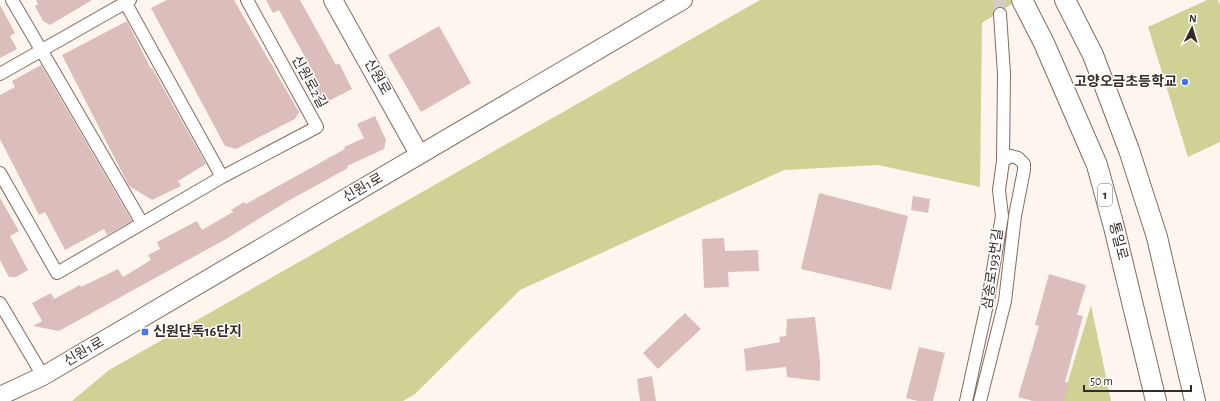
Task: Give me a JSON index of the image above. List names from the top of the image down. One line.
{"streets":{"main road":["1","통일로"],"street":["신원로","신원로2길","신원1로","삼송로193번길"]},"crossings":[["신원로","신원1로"]],"places":{"other":["고양오금초등학교"],"transit":["신원단독16단지"]},"scale_bar":"50 m","north":"top"}
